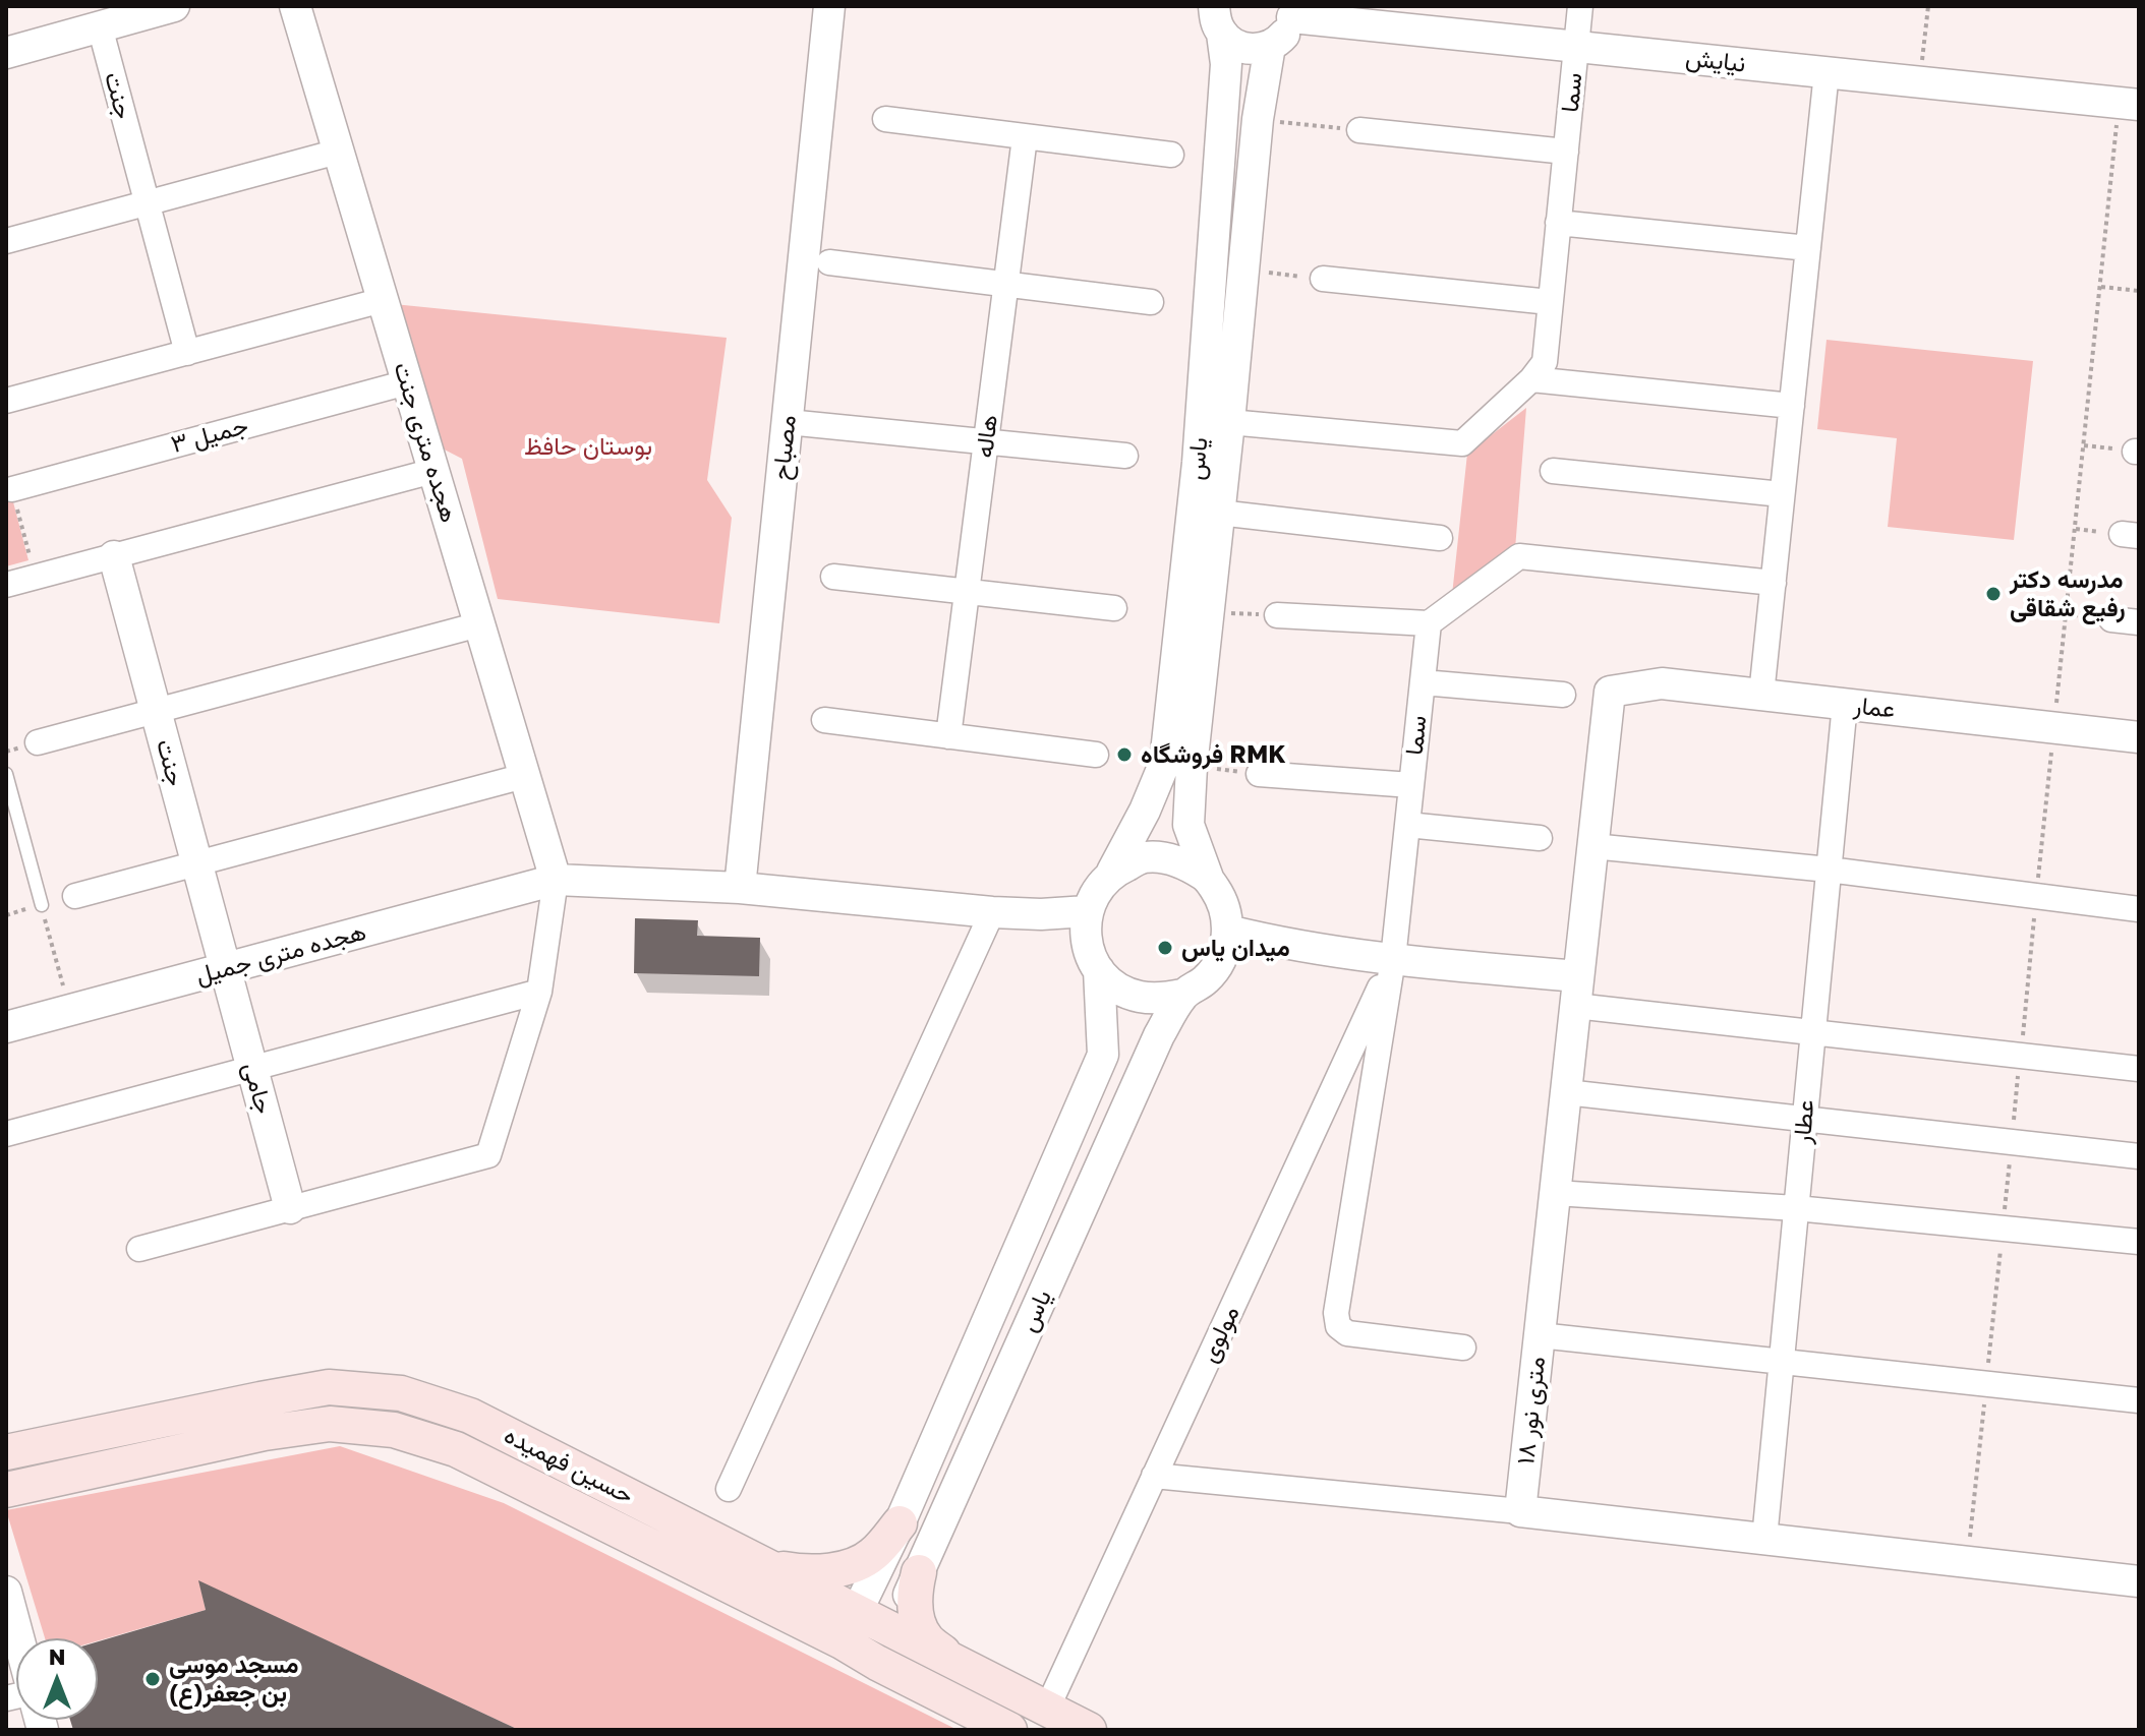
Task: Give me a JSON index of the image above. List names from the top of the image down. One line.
{"streets":{"main road":["حسین فهمیده"],"street":["نیایش","سما","جنت","جمیل ۳","هاله","هجده متری جنت","مصباح","یاس","عمار","هجده متری جمیل","جامی","عطار","مولوی","۱۸ متری نور"]},"crossings":[["نیایش","سما"],["سما","یاس"],["سما","مولوی"],["جنت","هجده متری جمیل"],["جنت","جامی"],["جمیل ۳","هجده متری جنت"],["هجده متری جنت","هجده متری جمیل"],["یاس","حسین فهمیده"],["عمار","عطار"],["عمار","۱۸ متری نور"],["هجده متری جمیل","جامی"],["مولوی","حسین فهمیده"]],"parks":["بوستان حافظ"],"places":["مدرسه دکتر رفیع شقاقی","فروشگاه RMK","میدان یاس","مسجد موسی بن جعفر(ع)"],"north":"top"}
